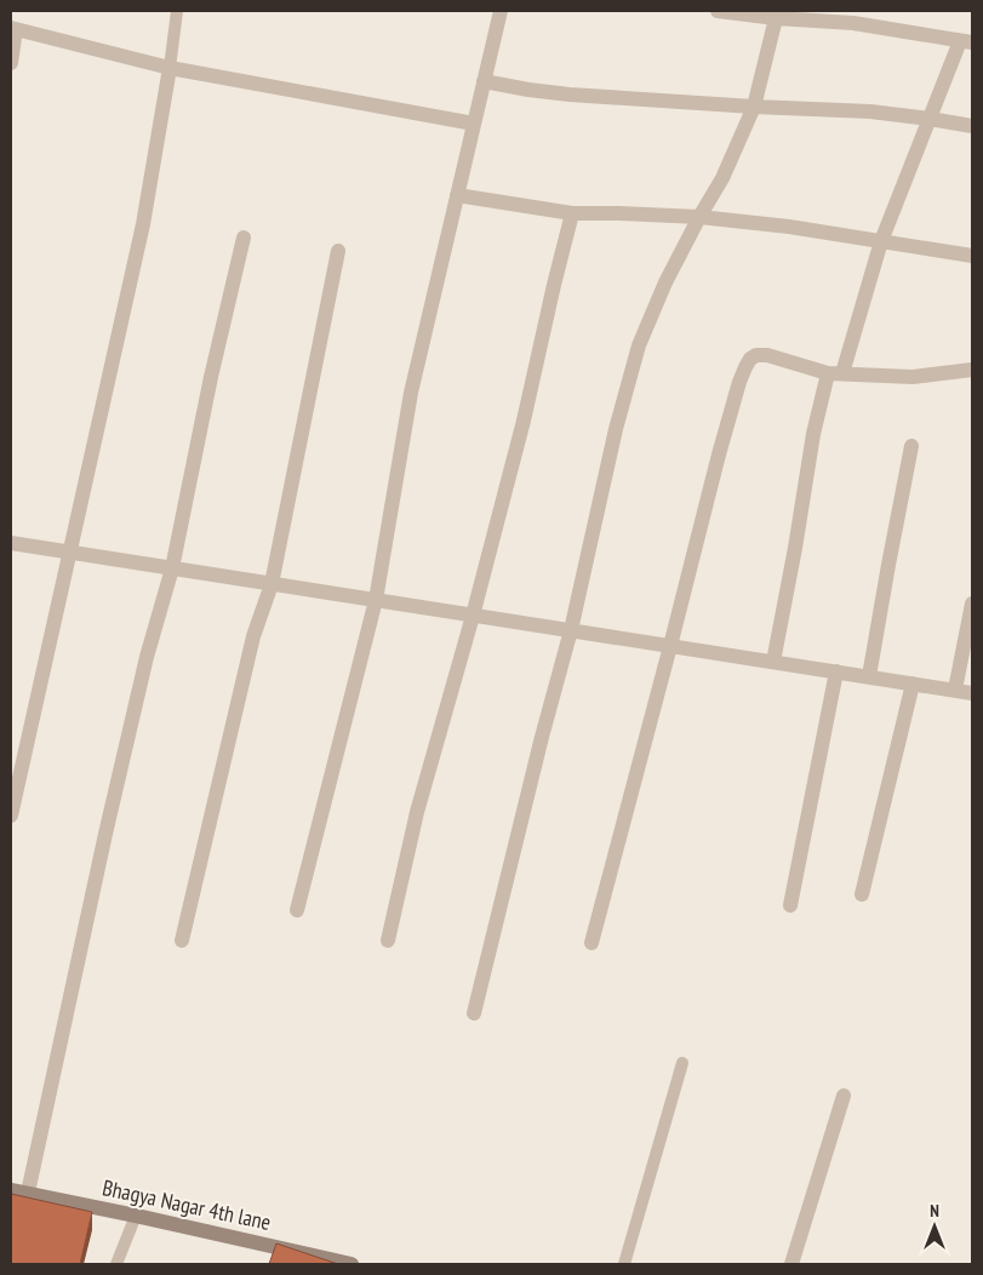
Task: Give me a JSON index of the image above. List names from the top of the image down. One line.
{"streets":{"main road":["Bhagya Nagar 4th lane"]},"north":"top"}
